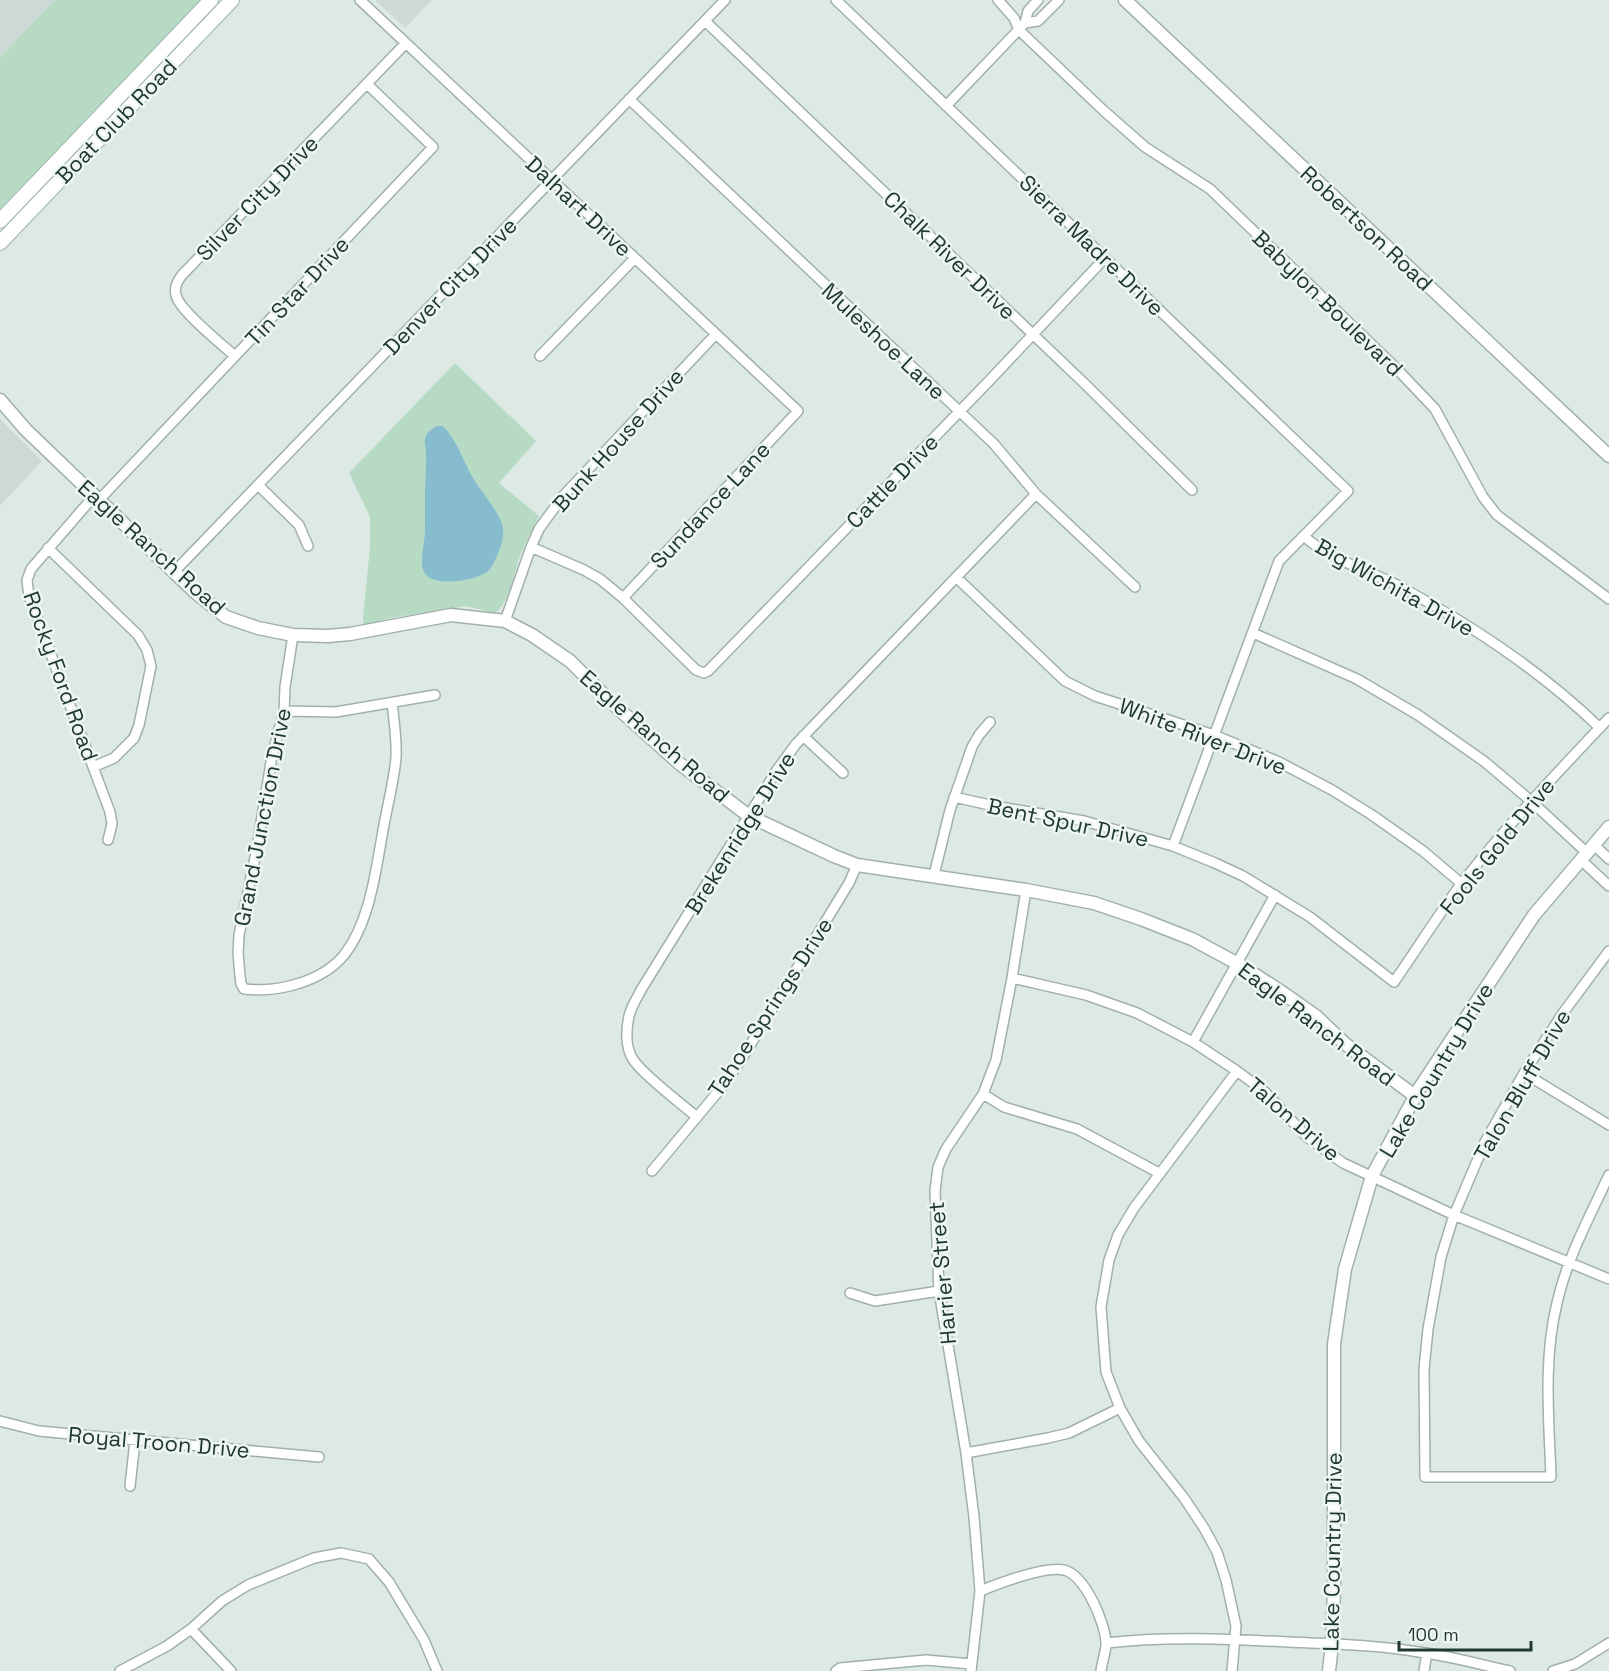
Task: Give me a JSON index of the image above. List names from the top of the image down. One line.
{"streets":{"main road":["Boat Club Road"],"street":["Silver City Drive","Dalhart Drive","Robertson Road","Sierra Madre Drive","Chalk River Drive","Denver City Drive","Tin Star Drive","Babylon Boulevard","Muleshoe Lane","Bunk House Drive","Cattle Drive","Sundance Lane","Eagle Ranch Road","Big Wichita Drive","Rocky Ford Road","White River Drive","Grand Junction Drive","Bent Spur Drive","Brekenridge Drive","Fools Gold Drive","Tahoe Springs Drive","Lake Country Drive","Talon Bluff Drive","Talon Drive","Harrier Street","Royal Troon Drive"]},"crossings":[["Silver City Drive","Dalhart Drive"],["Silver City Drive","Tin Star Drive"],["Dalhart Drive","Denver City Drive"],["Dalhart Drive","Bunk House Drive"],["Dalhart Drive","Sundance Lane"],["Sierra Madre Drive","Cattle Drive"],["Sierra Madre Drive","Big Wichita Drive"],["Chalk River Drive","Denver City Drive"],["Chalk River Drive","Cattle Drive"],["Denver City Drive","Muleshoe Lane"],["Denver City Drive","Eagle Ranch Road"],["Tin Star Drive","Eagle Ranch Road"],["Tin Star Drive","Rocky Ford Road"],["Muleshoe Lane","Cattle Drive"],["Muleshoe Lane","Brekenridge Drive"],["Bunk House Drive","Eagle Ranch Road"],["Cattle Drive","Sundance Lane"],["Eagle Ranch Road","Rocky Ford Road"],["Eagle Ranch Road","Grand Junction Drive"],["Eagle Ranch Road","Brekenridge Drive"],["Eagle Ranch Road","Tahoe Springs Drive"],["Eagle Ranch Road","Lake Country Drive"],["Eagle Ranch Road","Harrier Street"],["Big Wichita Drive","Fools Gold Drive"],["White River Drive","Brekenridge Drive"],["White River Drive","Fools Gold Drive"],["Bent Spur Drive","Fools Gold Drive"],["Brekenridge Drive","Tahoe Springs Drive"],["Lake Country Drive","Talon Drive"],["Talon Bluff Drive","Talon Drive"],["Talon Drive","Harrier Street"]],"scale_bar":"100 m"}
